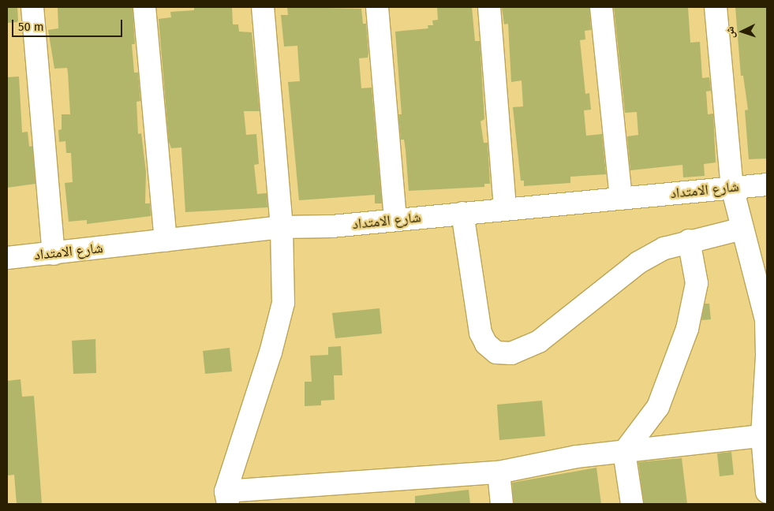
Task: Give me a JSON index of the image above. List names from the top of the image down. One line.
{"streets":{"street":["شارع الامتداد"]},"scale_bar":"50 m","north":"left"}
